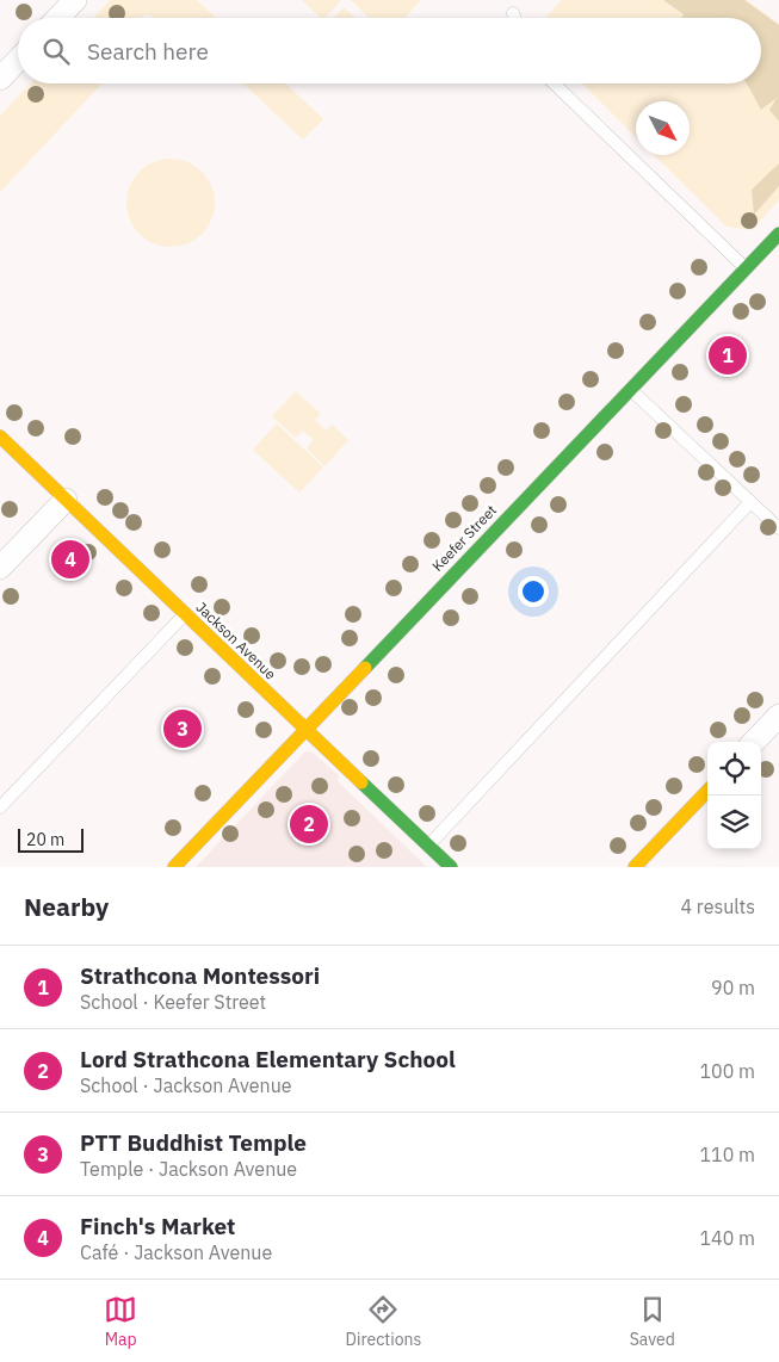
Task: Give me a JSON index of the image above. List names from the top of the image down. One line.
{"streets":{"street":["Keefer Street","Jackson Avenue"]},"crossings":[["Keefer Street","Jackson Avenue"]],"scale_bar":"20 m","north":"bottom right","page":{"search":"Search here","pins":["1","4","3","2"],"scale":"20 m","heading":["Nearby","4 results"],"list":[{"mark":"1","name":"Strathcona Montessori","note":"School · Keefer Street","value":"90 m"},{"mark":"2","name":"Lord Strathcona Elementary School","note":"School · Jackson Avenue","value":"100 m"},{"mark":"3","name":"PTT Buddhist Temple","note":"Temple · Jackson Avenue","value":"110 m"},{"mark":"4","name":"Finch's Market","note":"Café · Jackson Avenue","value":"140 m"}],"nav":["Map","Directions","Saved"]}}
